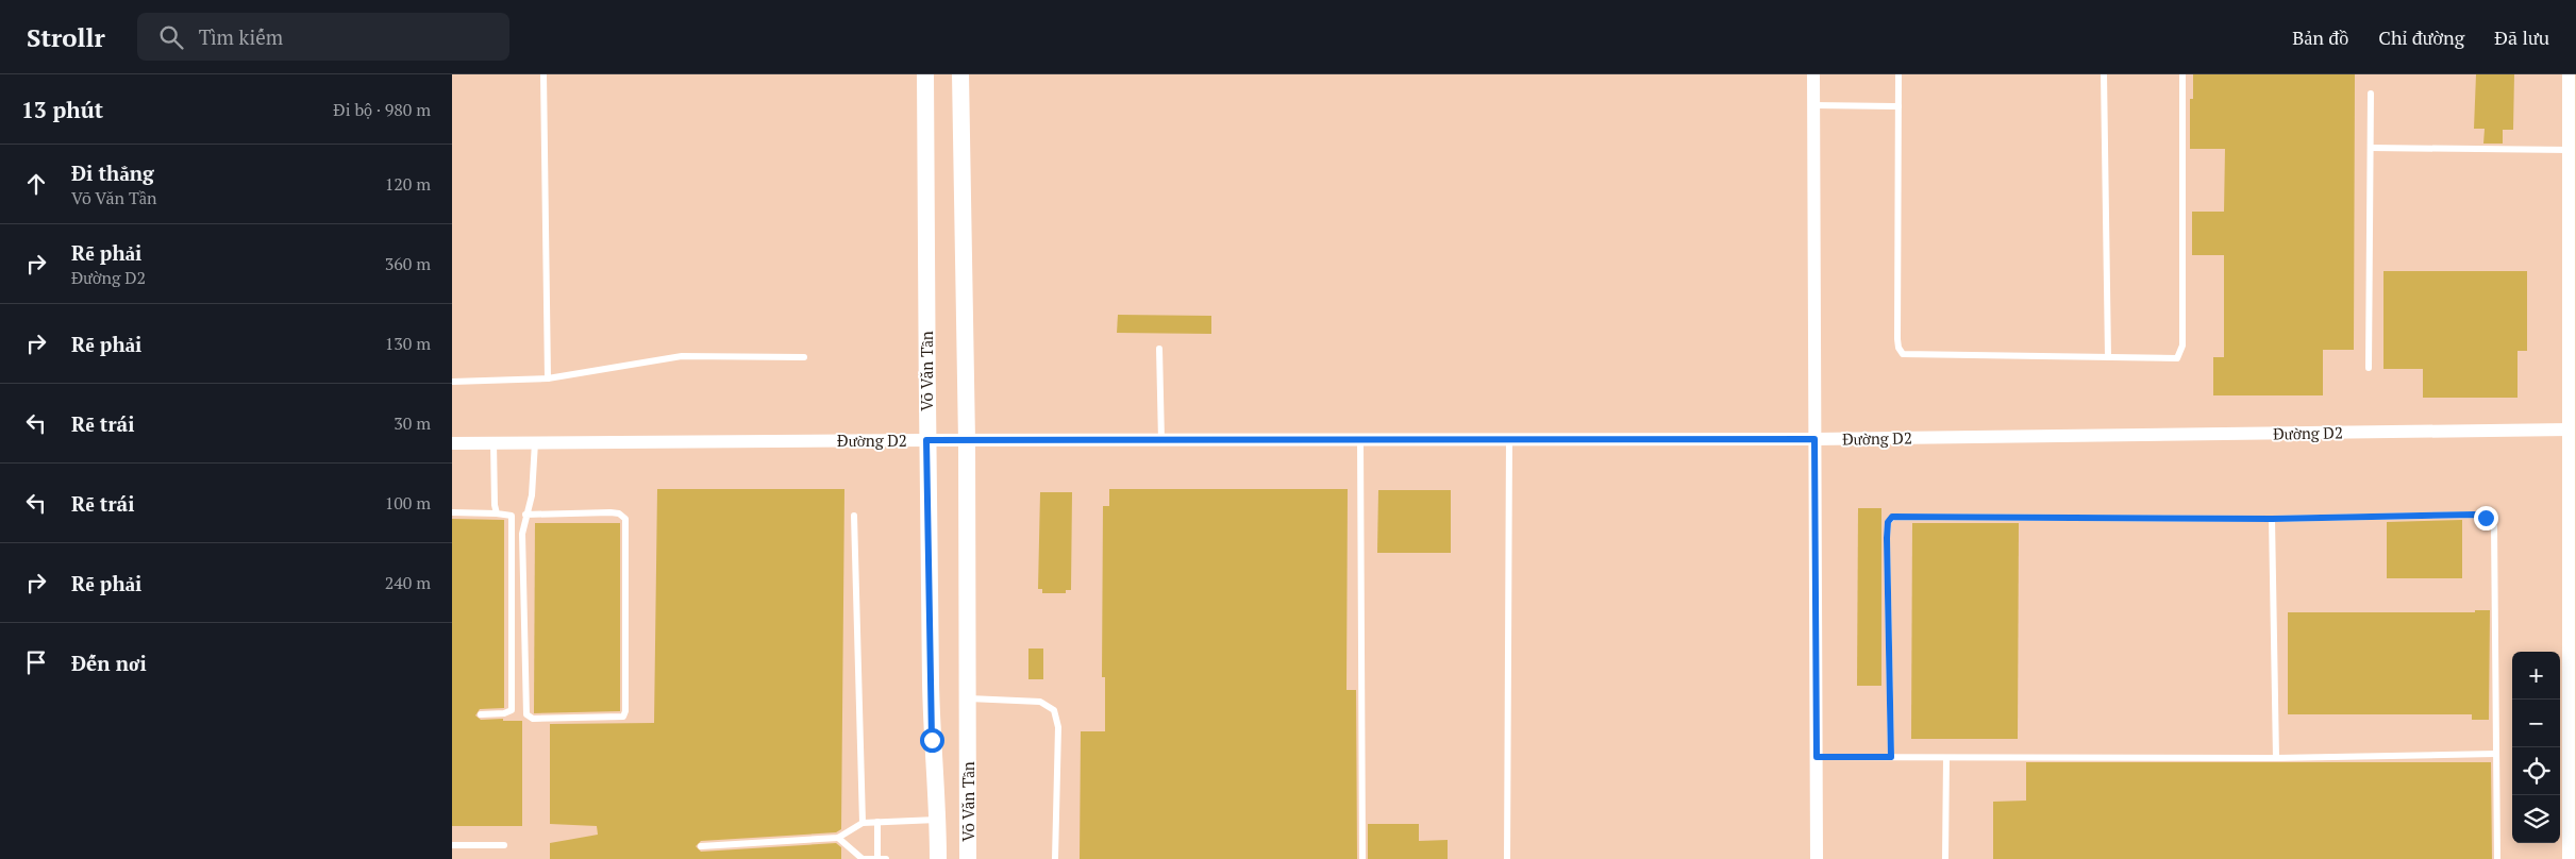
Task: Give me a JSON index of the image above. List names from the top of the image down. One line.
{"streets":{"street":["Võ Văn Tần","Đường D2"]},"crossings":[["Võ Văn Tần","Đường D2"]],"page":{"header":"Strollr","search":"Tìm kiếm","nav":["Bản đồ","Chỉ đường","Đã lưu"],"heading":["13 phút","Đi bộ · 980 m"],"list":[["Đi thẳng","Võ Văn Tần","120 m"],["Rẽ phải","Đường D2","360 m"],["Rẽ phải","130 m"],["Rẽ trái","30 m"],["Rẽ trái","100 m"],["Rẽ phải","240 m"],"Đến nơi"],"map_buttons":["+","−"]}}
